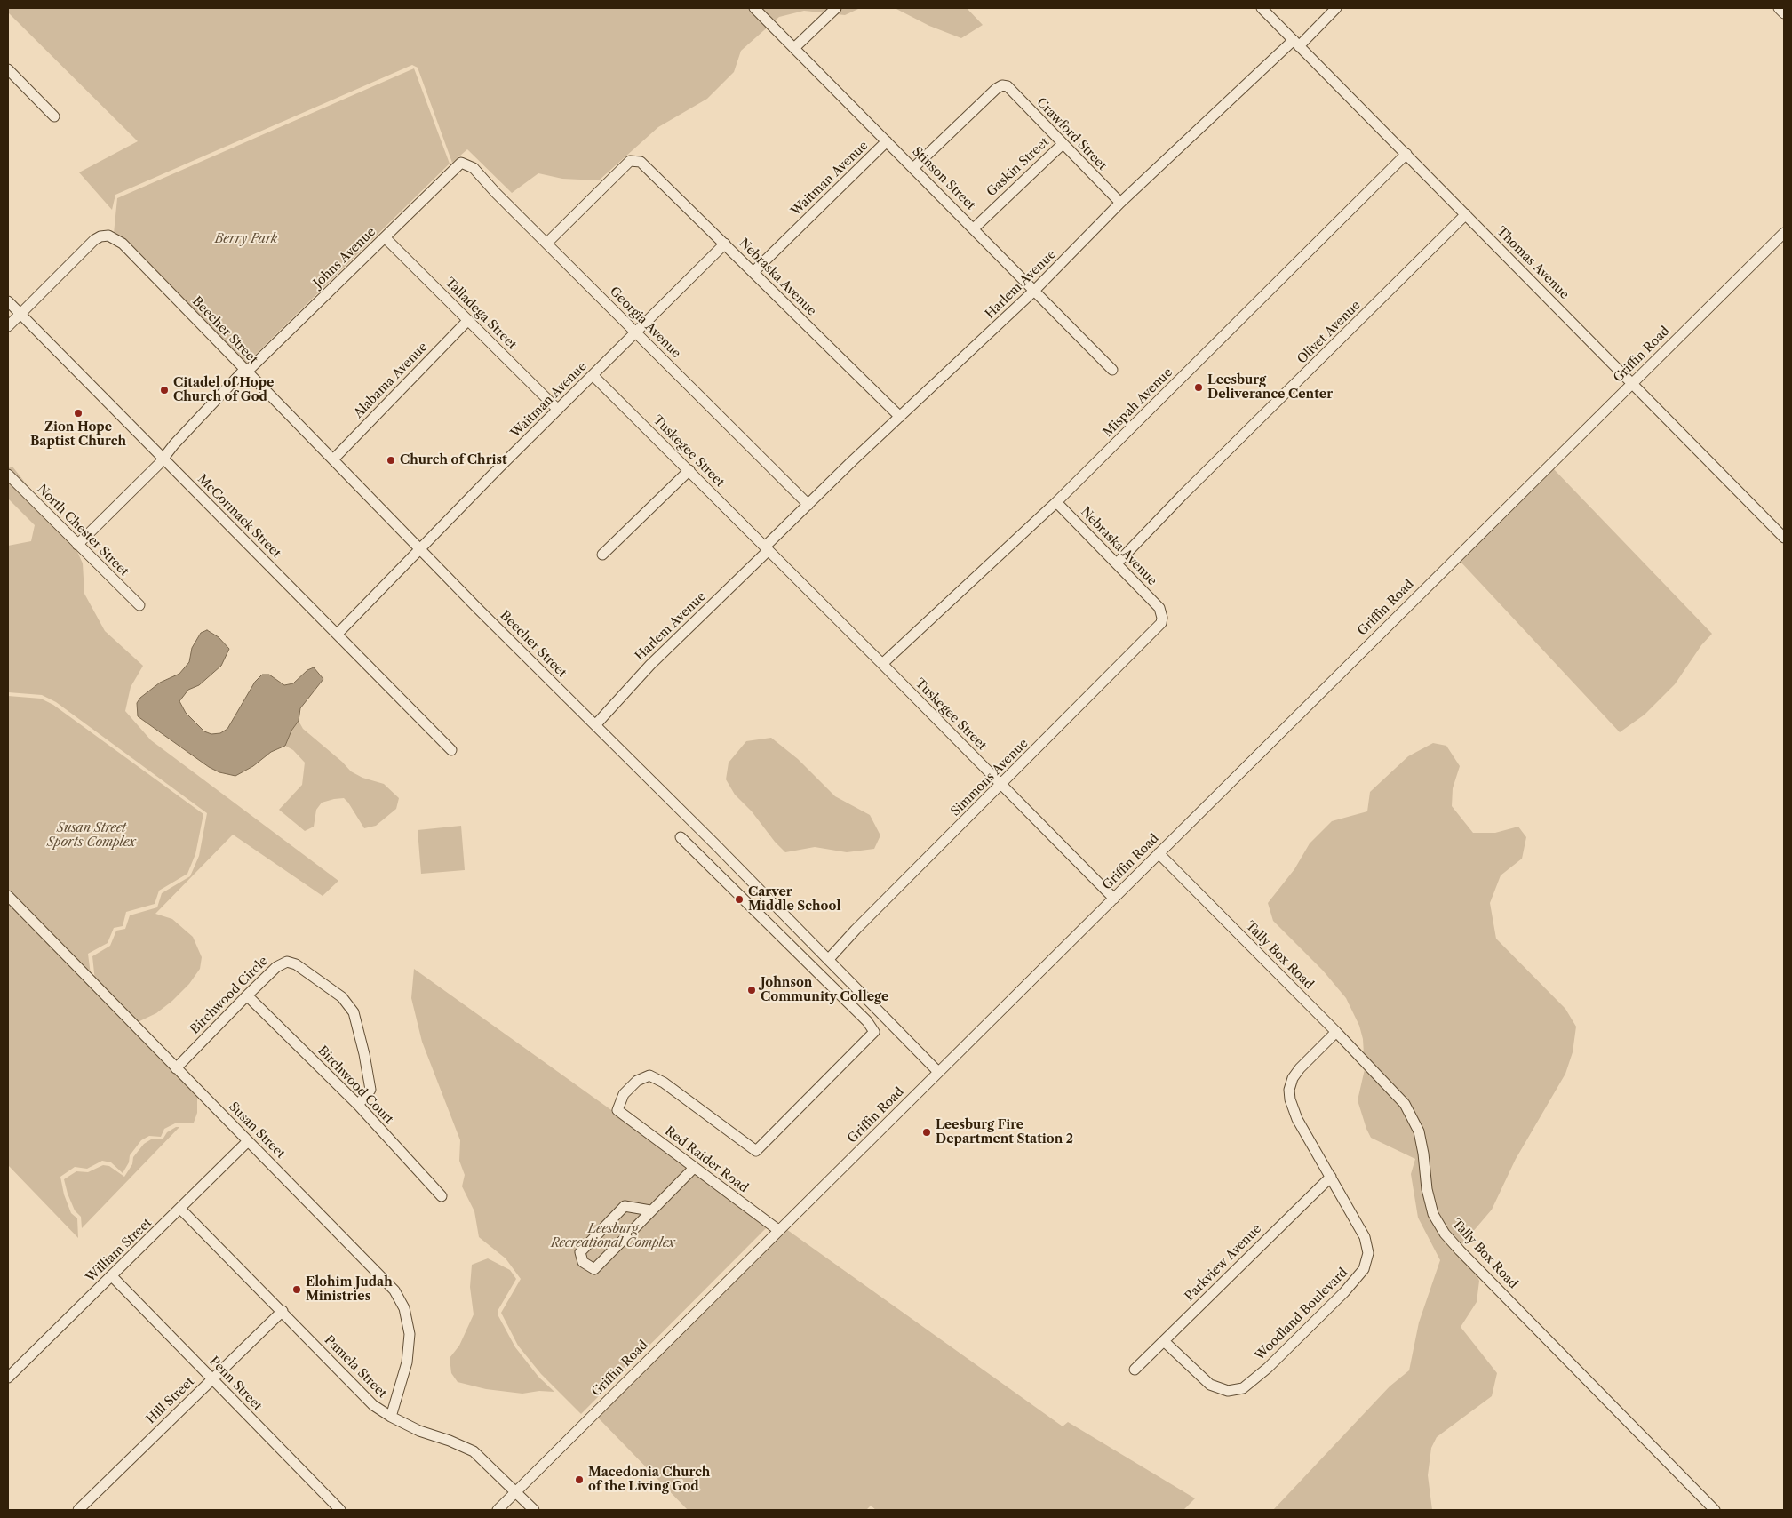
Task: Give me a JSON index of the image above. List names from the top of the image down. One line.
{"streets":{"street":["Crawford Street","Gaskin Street","Waitman Avenue","Stinson Street","Johns Avenue","Thomas Avenue","Nebraska Avenue","Harlem Avenue","Talladega Street","Georgia Avenue","Beecher Street","Olivet Avenue","Griffin Road","Alabama Avenue","Mispah Avenue","Tuskegee Street","McCormack Street","North Chester Street","Simmons Avenue","Tally Box Road","Birchwood Circle","Birchwood Court","Susan Street","Red Raider Road","William Street","Parkview Avenue","Woodland Boulevard","Pamela Street","Penn Street","Hill Street"]},"crossings":[["Crawford Street","Gaskin Street"],["Crawford Street","Stinson Street"],["Crawford Street","Harlem Avenue"],["Gaskin Street","Stinson Street"],["Waitman Avenue","Stinson Street"],["Waitman Avenue","Nebraska Avenue"],["Waitman Avenue","Talladega Street"],["Waitman Avenue","Georgia Avenue"],["Waitman Avenue","Beecher Street"],["Waitman Avenue","Tuskegee Street"],["Waitman Avenue","McCormack Street"],["Stinson Street","Harlem Avenue"],["Johns Avenue","Talladega Street"],["Johns Avenue","Georgia Avenue"],["Johns Avenue","Beecher Street"],["Johns Avenue","McCormack Street"],["Johns Avenue","North Chester Street"],["Thomas Avenue","Harlem Avenue"],["Thomas Avenue","Olivet Avenue"],["Thomas Avenue","Griffin Road"],["Thomas Avenue","Mispah Avenue"],["Nebraska Avenue","Harlem Avenue"],["Nebraska Avenue","Georgia Avenue"],["Nebraska Avenue","Olivet Avenue"],["Nebraska Avenue","Mispah Avenue"],["Nebraska Avenue","Simmons Avenue"],["Harlem Avenue","Georgia Avenue"],["Harlem Avenue","Beecher Street"],["Harlem Avenue","Tuskegee Street"],["Talladega Street","Alabama Avenue"],["Beecher Street","Griffin Road"],["Beecher Street","Alabama Avenue"],["Beecher Street","McCormack Street"],["Beecher Street","Simmons Avenue"],["Griffin Road","Tuskegee Street"],["Griffin Road","Tally Box Road"],["Griffin Road","Red Raider Road"],["Griffin Road","Pamela Street"],["Mispah Avenue","Tuskegee Street"],["Tuskegee Street","Simmons Avenue"],["Tally Box Road","Woodland Boulevard"],["Birchwood Circle","Birchwood Court"],["Birchwood Circle","Susan Street"],["Susan Street","William Street"],["Susan Street","Pamela Street"],["William Street","Pamela Street"],["William Street","Penn Street"],["Parkview Avenue","Woodland Boulevard"],["Pamela Street","Hill Street"],["Penn Street","Hill Street"]],"parks":["Berry Park","Susan Street Sports Complex","Leesburg Recreational Complex"],"places":["Leesburg Deliverance Center","Citadel of Hope Church of God","Zion Hope Baptist Church","Church of Christ","Carver Middle School","Johnson Community College","Leesburg Fire Department Station 2","Elohim Judah Ministries","Macedonia Church of the Living God"]}
